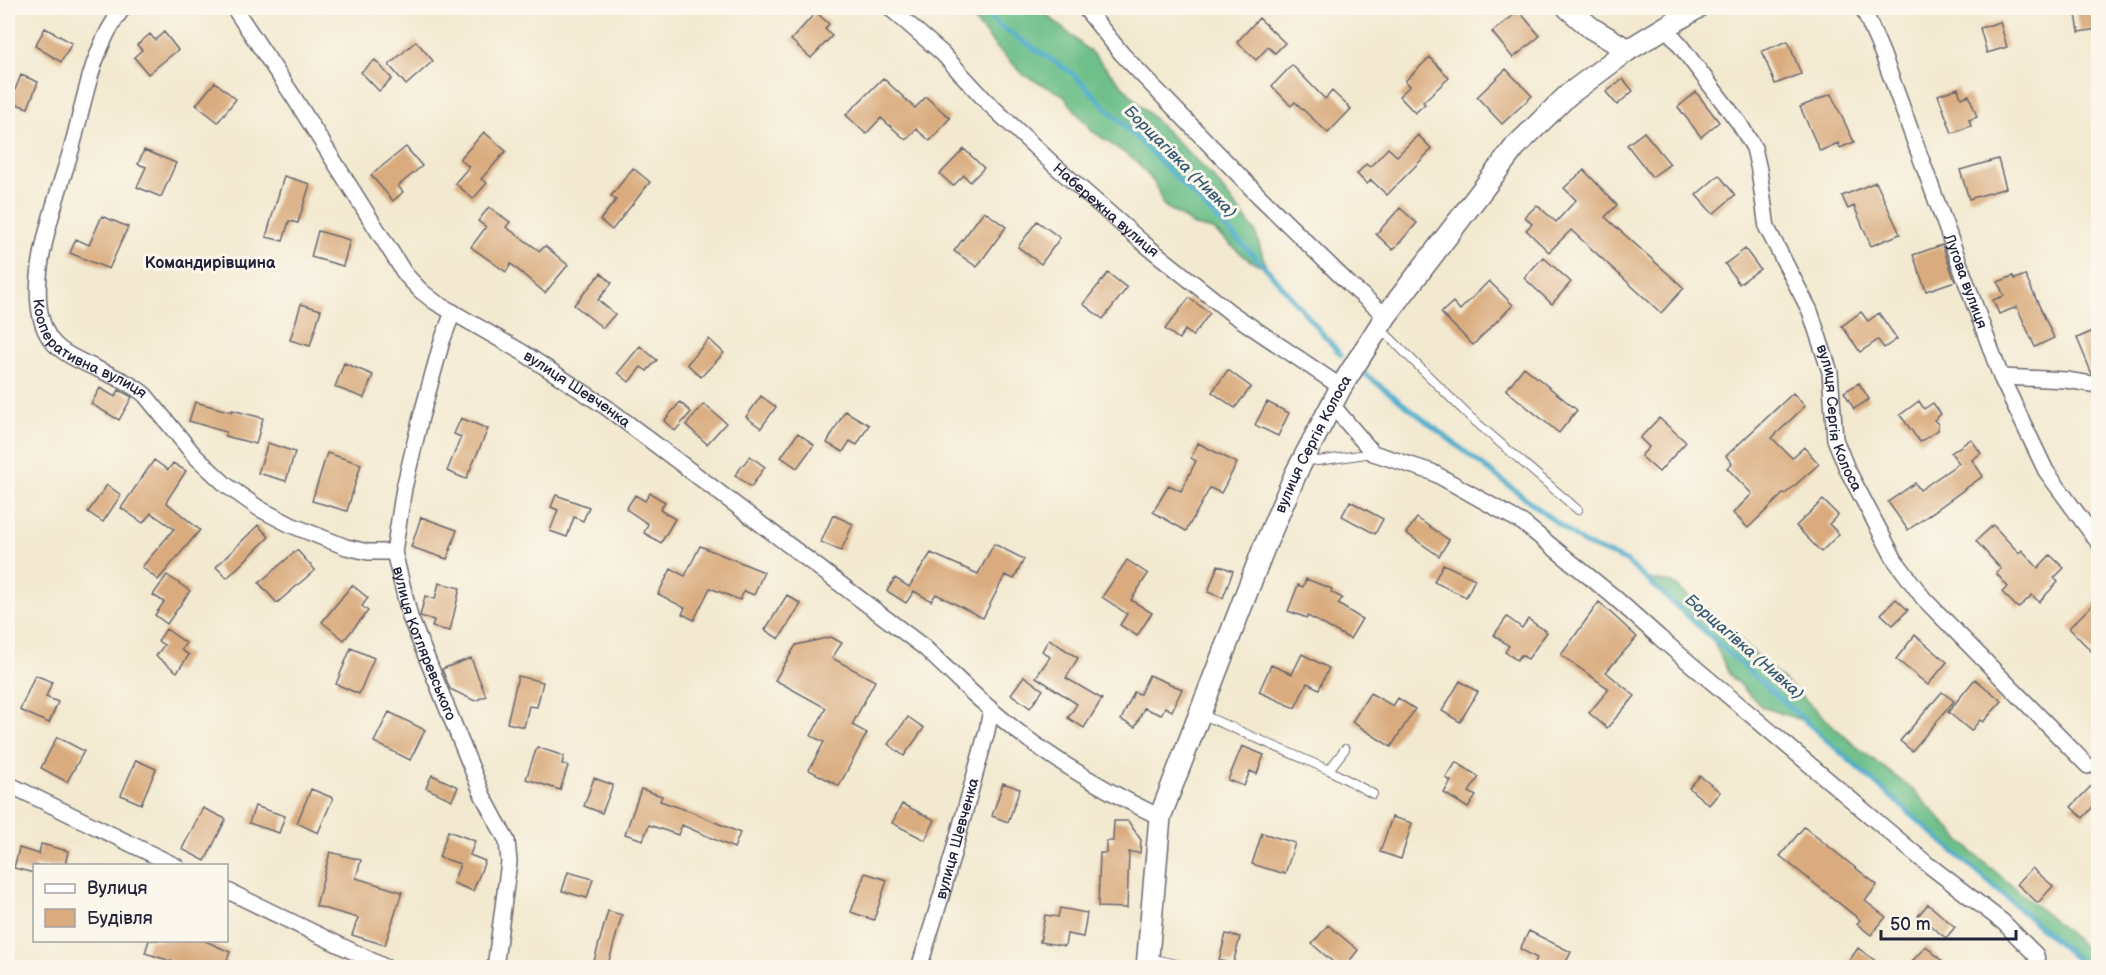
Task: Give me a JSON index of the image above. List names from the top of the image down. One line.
{"streets":{"street":["Набережна вулиця","Лугова вулиця","Кооперативна вулиця","вулиця Шевченка","вулиця Сергія Колоса","вулиця Котляревського"]},"crossings":[["Набережна вулиця","вулиця Сергія Колоса"],["Кооперативна вулиця","вулиця Котляревського"],["вулиця Шевченка","вулиця Сергія Колоса"],["вулиця Шевченка","вулиця Котляревського"]],"districts":["Командирівщина"],"water":["Борщагівка (Нивка)"],"legend":["Вулиця","Будівля"],"scale_bar":"50 m"}
